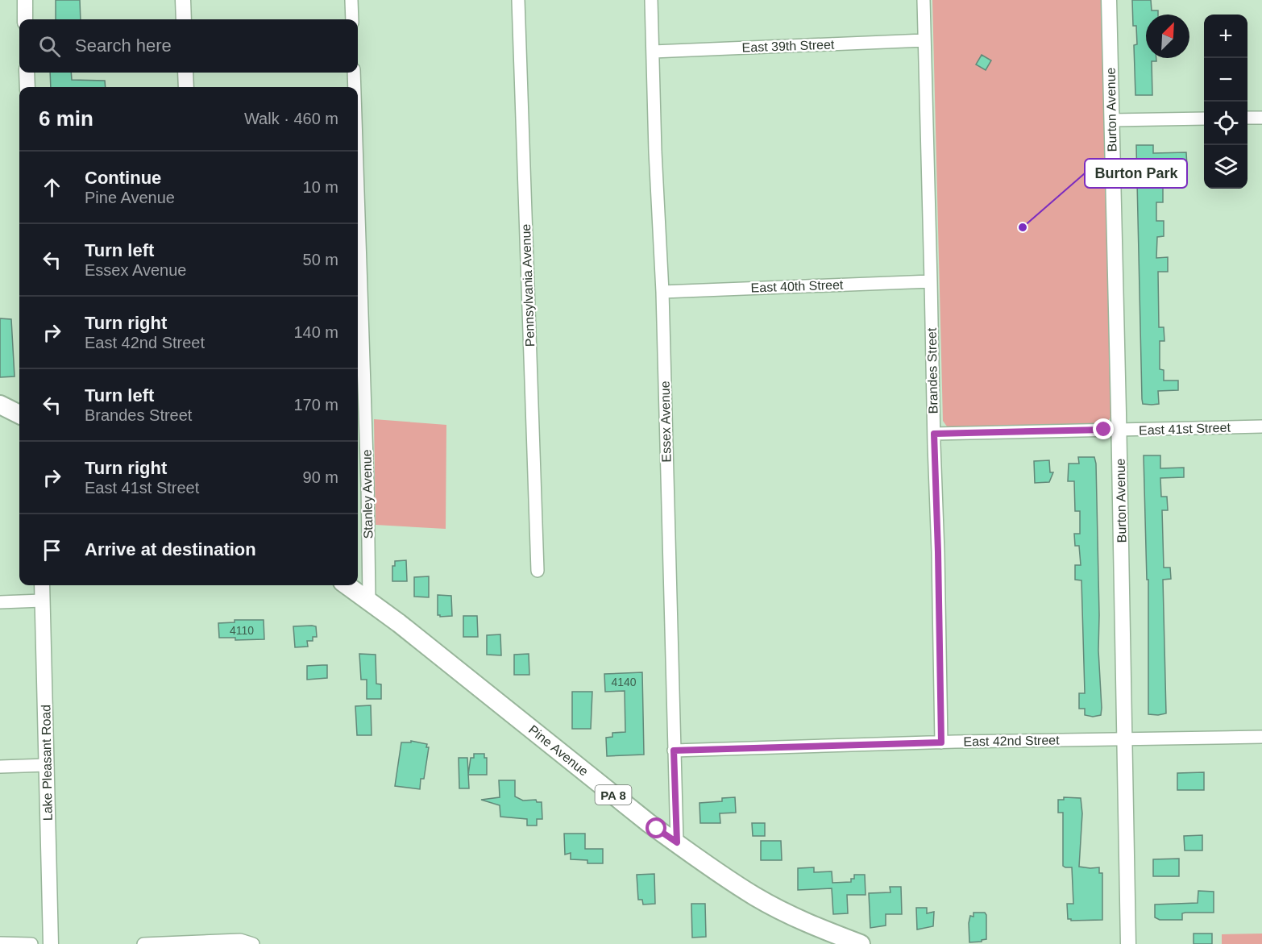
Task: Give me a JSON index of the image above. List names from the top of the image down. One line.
{"streets":{"main road":["Pine Avenue","PA 8"],"street":["East 39th Street","Burton Avenue","Pennsylvania Avenue","East 40th Street","Brandes Street","Essex Avenue","East 41st Street","Stanley Avenue","East 42nd Street","Lake Pleasant Road"]},"crossings":[["East 39th Street","Brandes Street"],["East 39th Street","Essex Avenue"],["Burton Avenue","East 41st Street"],["Burton Avenue","East 42nd Street"],["East 40th Street","Brandes Street"],["East 40th Street","Essex Avenue"],["Brandes Street","East 41st Street"],["Brandes Street","East 42nd Street"],["Essex Avenue","East 42nd Street"],["Essex Avenue","Pine Avenue"],["Stanley Avenue","Pine Avenue"]],"places":["Burton Park"],"house_numbers":["4110","4140"],"north":"top right","page":{"map_buttons":["+","−"],"search":"Search here","heading":["6 min","Walk · 460 m"],"list":[["Continue","Pine Avenue","10 m"],["Turn left","Essex Avenue","50 m"],["Turn right","East 42nd Street","140 m"],["Turn left","Brandes Street","170 m"],["Turn right","East 41st Street","90 m"],"Arrive at destination"]}}
